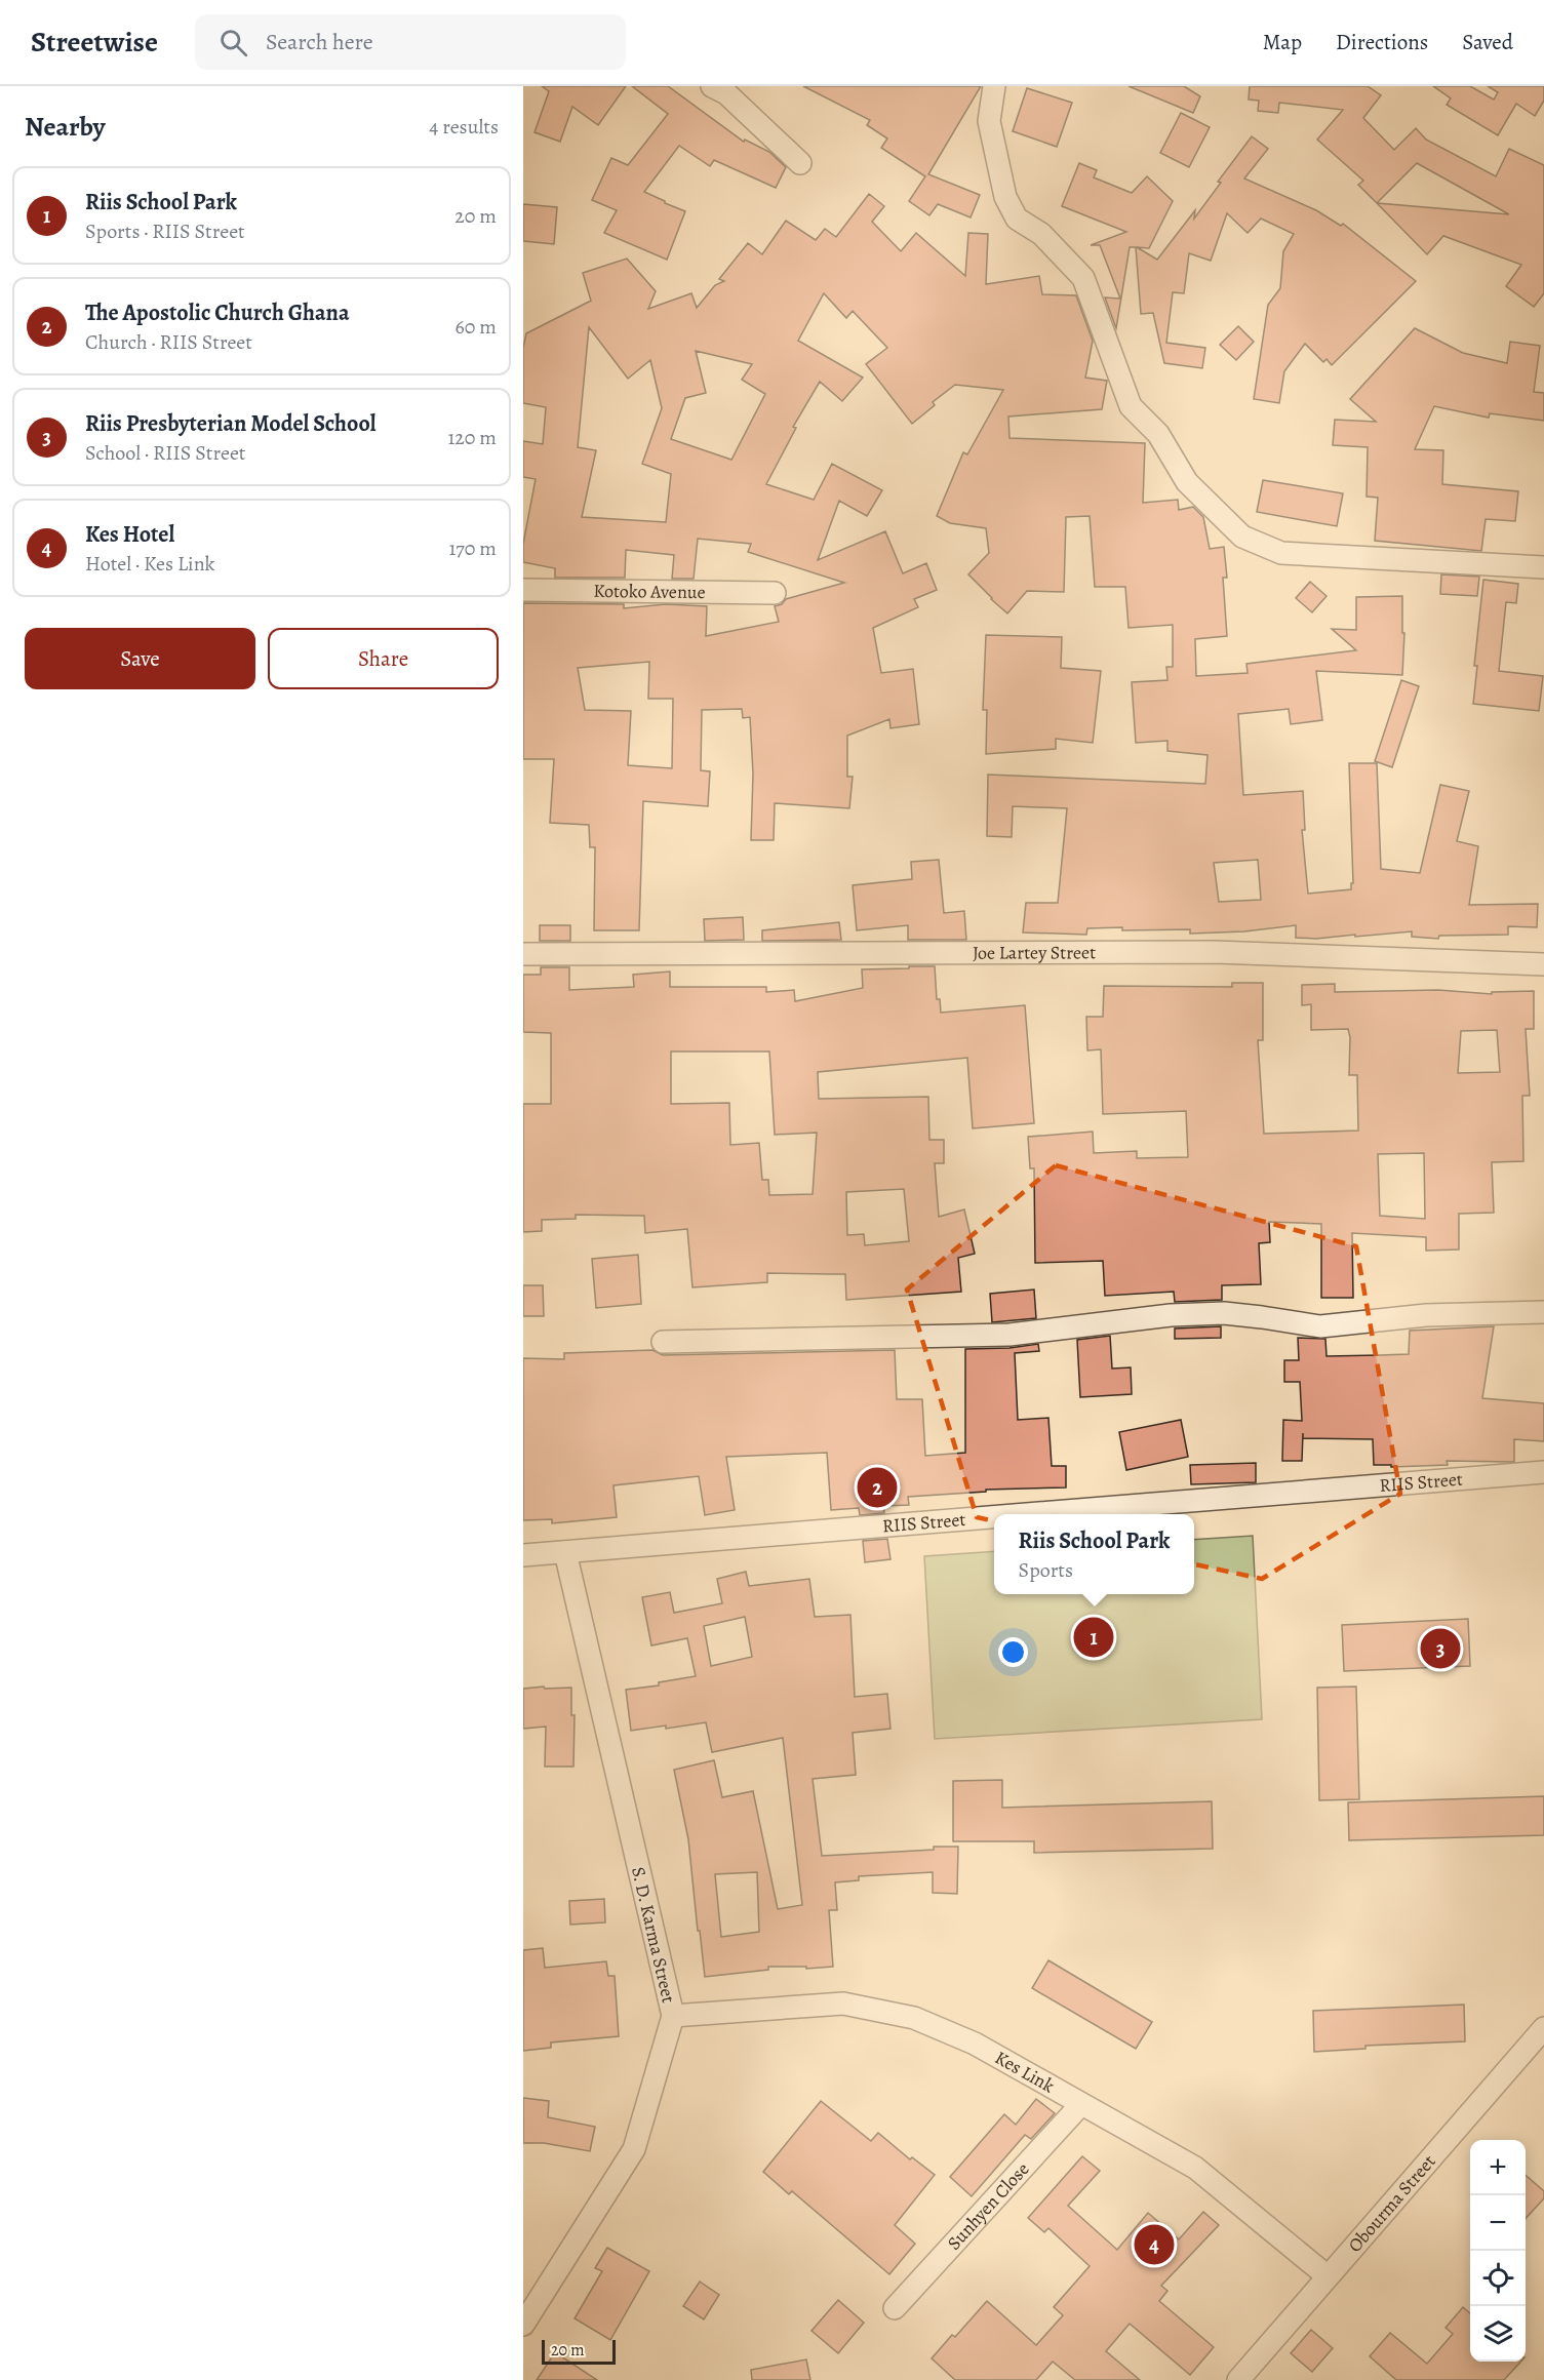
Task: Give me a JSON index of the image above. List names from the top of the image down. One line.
{"streets":{"street":["Kotoko Avenue","Joe Lartey Street","RIIS Street","S. D. Karma Street","Kes Link","Obourma Street","Sunhyen Close"]},"crossings":[["RIIS Street","S. D. Karma Street"],["S. D. Karma Street","Kes Link"],["Kes Link","Obourma Street"],["Kes Link","Sunhyen Close"]],"scale_bar":"20 m","page":{"header":"Streetwise","search":"Search here","nav":["Map","Directions","Saved"],"heading":["Nearby","4 results"],"list":[{"mark":"1","name":"Riis School Park","note":"Sports · RIIS Street","value":"20 m"},{"mark":"2","name":"The Apostolic Church Ghana","note":"Church · RIIS Street","value":"60 m"},{"mark":"3","name":"Riis Presbyterian Model School","note":"School · RIIS Street","value":"120 m"},{"mark":"4","name":"Kes Hotel","note":"Hotel · Kes Link","value":"170 m"}],"buttons":["Save","Share"],"pins":["2","1","3","4"],"popup":["Riis School Park","Sports"],"map_buttons":["+","−"],"scale":"20 m"}}
